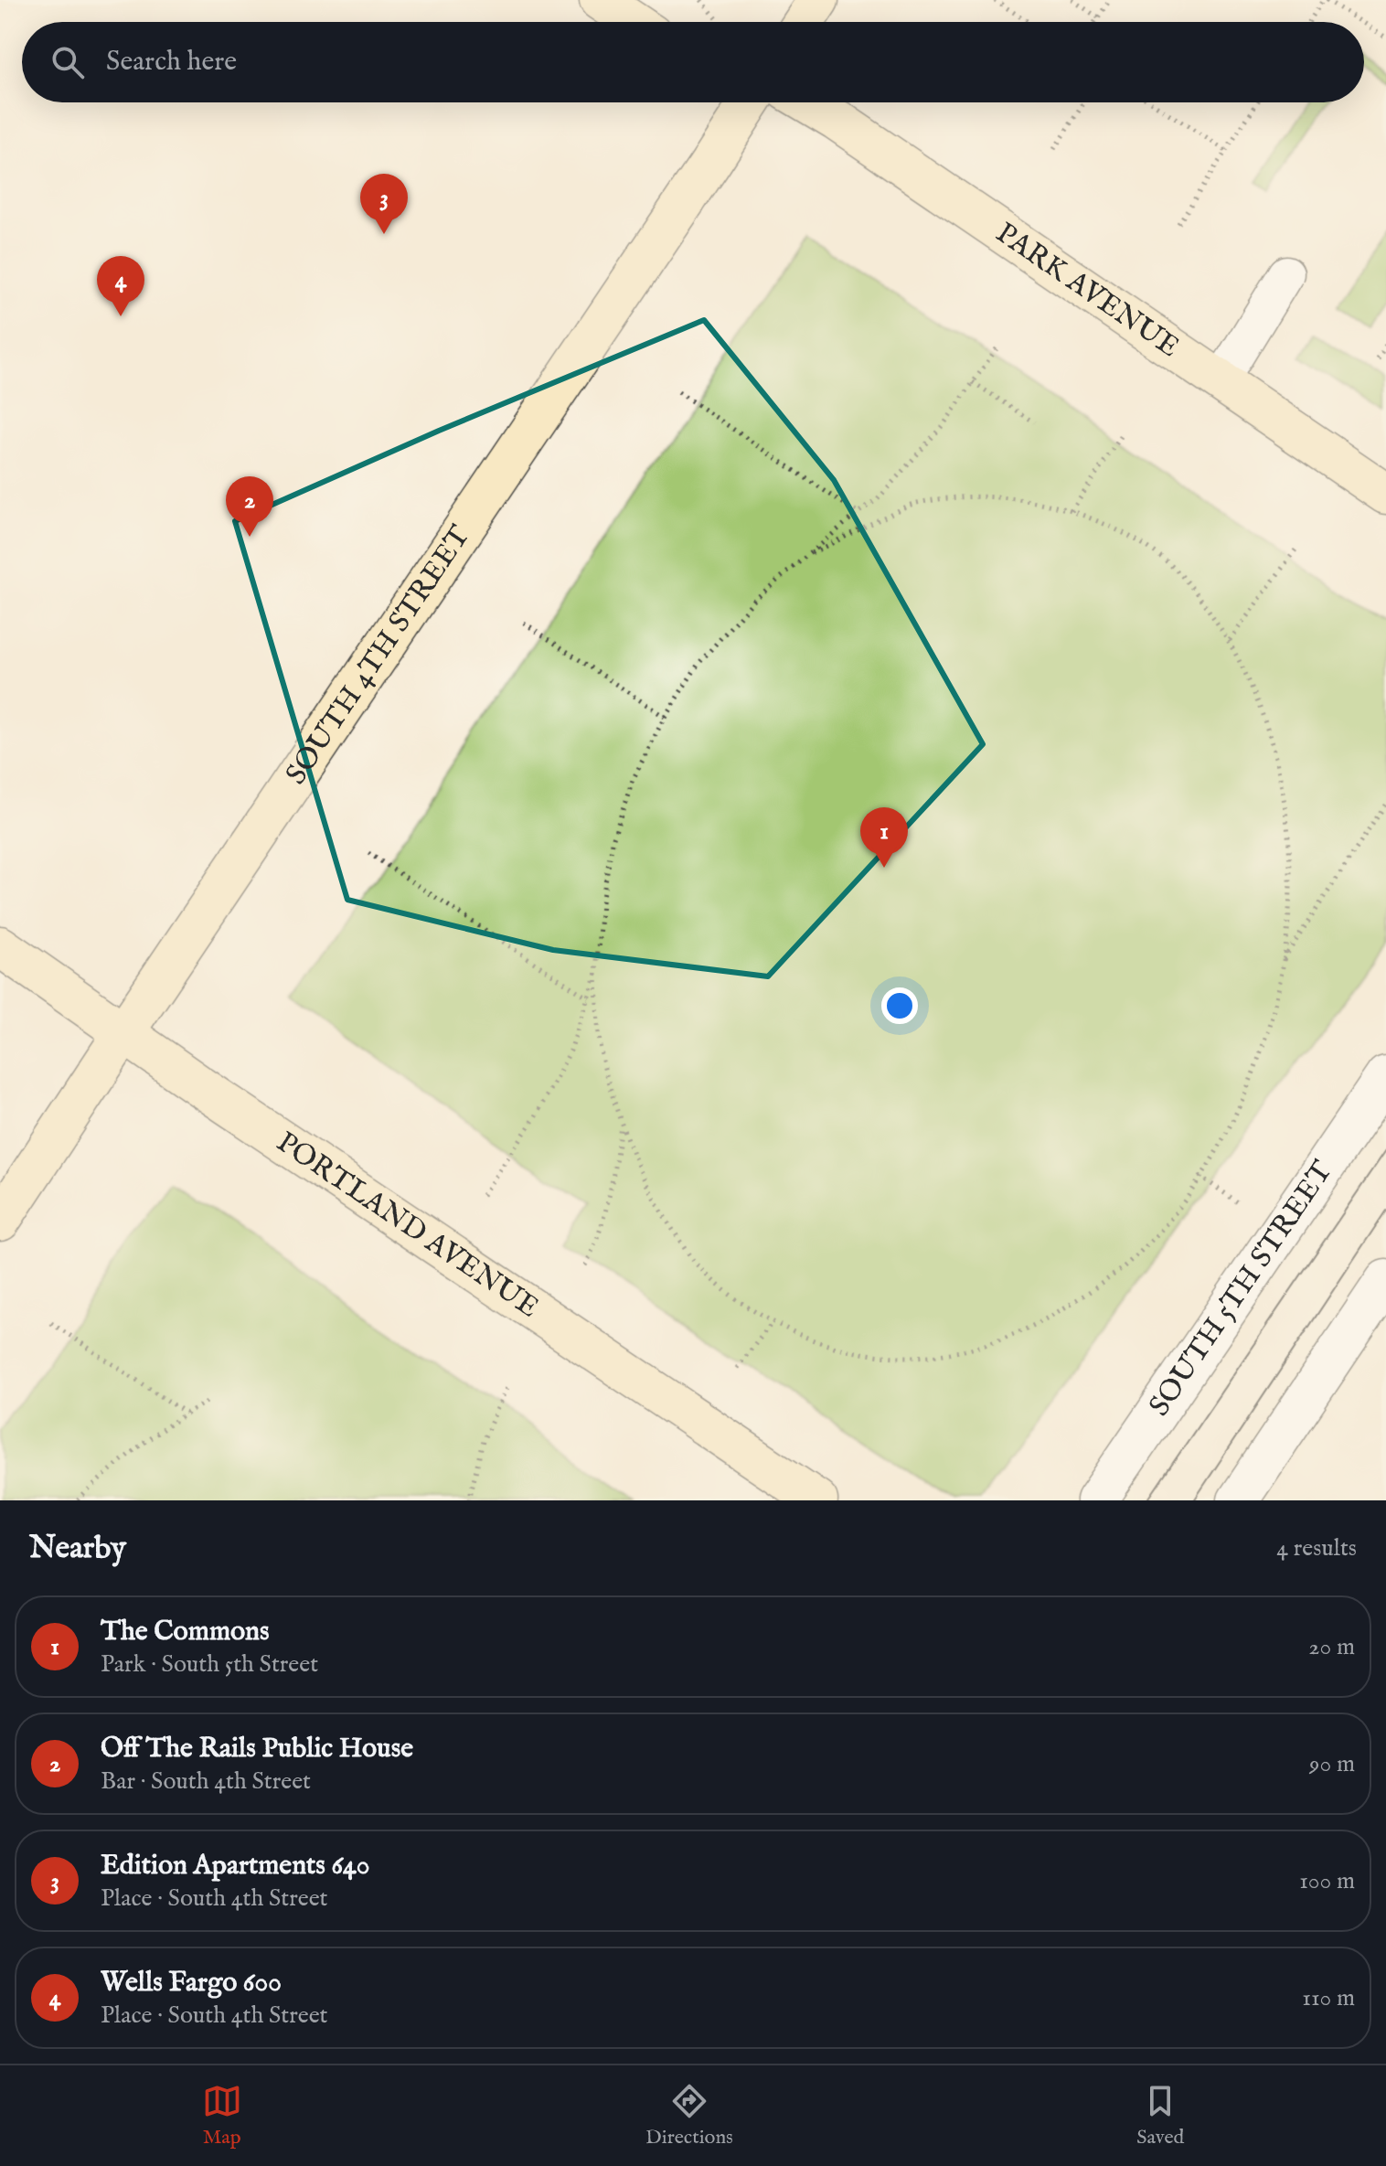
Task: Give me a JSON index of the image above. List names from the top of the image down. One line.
{"streets":{"street":["PARK AVENUE","SOUTH 4TH STREET","PORTLAND AVENUE","SOUTH 5TH STREET"]},"crossings":[["SOUTH 4TH STREET","PORTLAND AVENUE"]],"page":{"search":"Search here","pins":["3","4","2","1"],"heading":["Nearby","4 results"],"list":[{"mark":"1","name":"The Commons","note":"Park · South 5th Street","value":"20 m"},{"mark":"2","name":"Off The Rails Public House","note":"Bar · South 4th Street","value":"90 m"},{"mark":"3","name":"Edition Apartments 640","note":"Place · South 4th Street","value":"100 m"},{"mark":"4","name":"Wells Fargo 600","note":"Place · South 4th Street","value":"110 m"}],"nav":["Map","Directions","Saved"]}}
